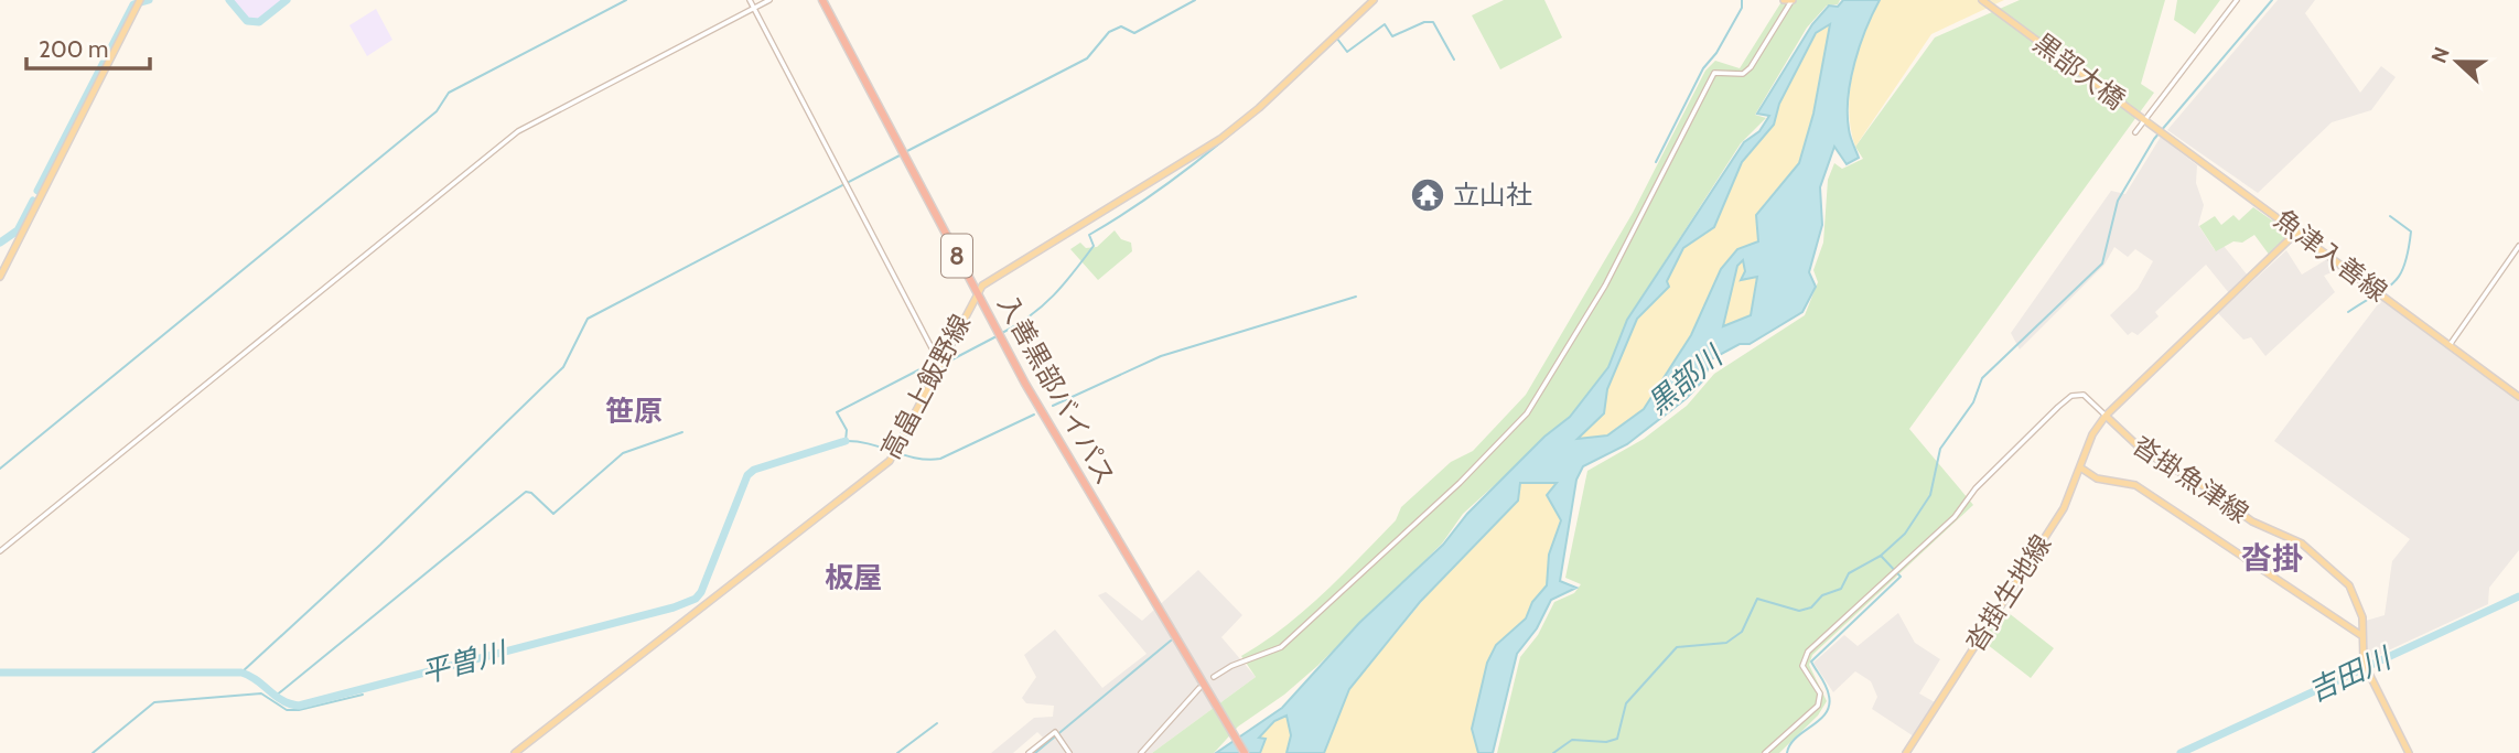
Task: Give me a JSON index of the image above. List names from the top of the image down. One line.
{"streets":{"highway":["8","入善黒部バイパス"],"main road":["黒部大橋","魚津入善線","高畠上飯野線","沓掛魚津線","沓掛生地線"]},"crossings":[["黒部大橋","魚津入善線"],["魚津入善線","沓掛魚津線"],["高畠上飯野線","入善黒部バイパス"],["沓掛魚津線","沓掛生地線"]],"districts":["笹原","沓掛","板屋"],"water":["黒部川","平曽川","吉田川"],"places":{"temple":["立山社"]},"scale_bar":"200 m","north":"left"}
